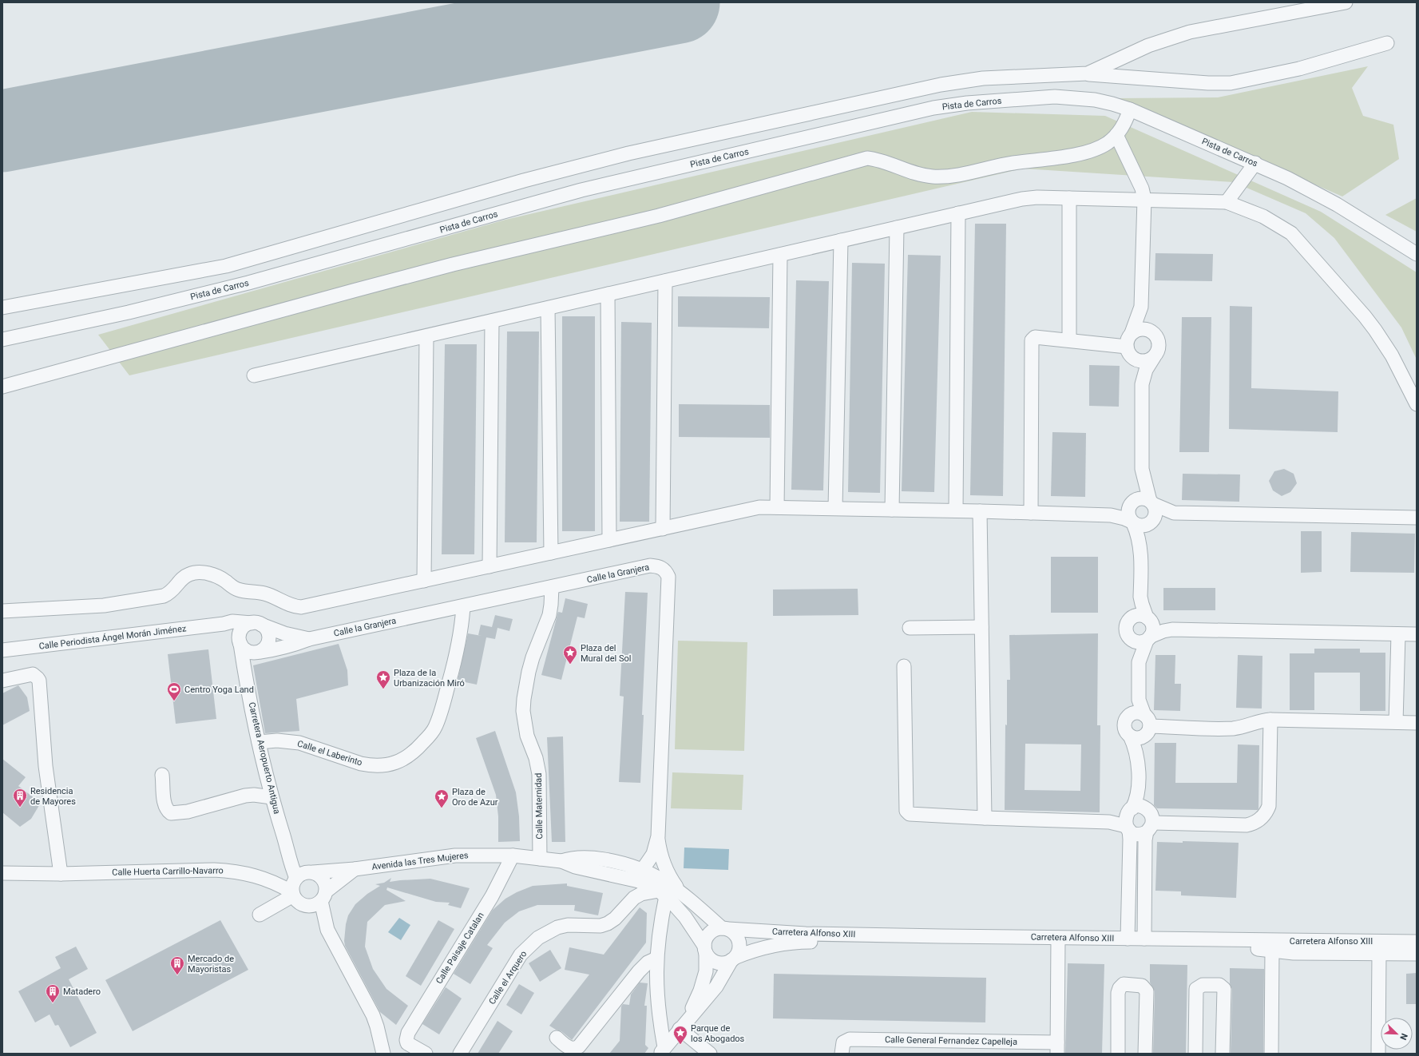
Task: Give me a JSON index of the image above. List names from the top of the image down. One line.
{"streets":{"street":["Pista de Carros","Calle la Granjera","Calle Periodista Ángel Morán Jiménez","Calle el Laberinto","Carretera Aeropuerto Antigua","Calle Maternidad","Avenida las Tres Mujeres","Calle Huerta Carrillo-Navarro","Carretera Alfonso XIII","Calle Paisaje Catalan","Calle el Arquero","Calle General Fernandez Capelleja"]},"crossings":[["Calle la Granjera","Calle Periodista Ángel Morán Jiménez"],["Calle la Granjera","Calle el Laberinto"],["Calle la Granjera","Carretera Aeropuerto Antigua"],["Calle la Granjera","Calle Maternidad"],["Calle la Granjera","Avenida las Tres Mujeres"],["Calle Periodista Ángel Morán Jiménez","Carretera Aeropuerto Antigua"],["Calle el Laberinto","Carretera Aeropuerto Antigua"],["Carretera Aeropuerto Antigua","Avenida las Tres Mujeres"],["Carretera Aeropuerto Antigua","Calle Huerta Carrillo-Navarro"],["Calle Maternidad","Avenida las Tres Mujeres"],["Avenida las Tres Mujeres","Calle Huerta Carrillo-Navarro"],["Avenida las Tres Mujeres","Carretera Alfonso XIII"],["Avenida las Tres Mujeres","Calle Paisaje Catalan"],["Avenida las Tres Mujeres","Calle el Arquero"]],"places":{"place":["Plaza del Mural del Sol","Plaza de la Urbanización Miró","Plaza de Oro de Azur","Parque de los Abogados"],"sports":["Centro Yoga Land"],"building":["Residencia de Mayores","Mercado de Mayoristas","Matadero"]},"north":"bottom right"}
